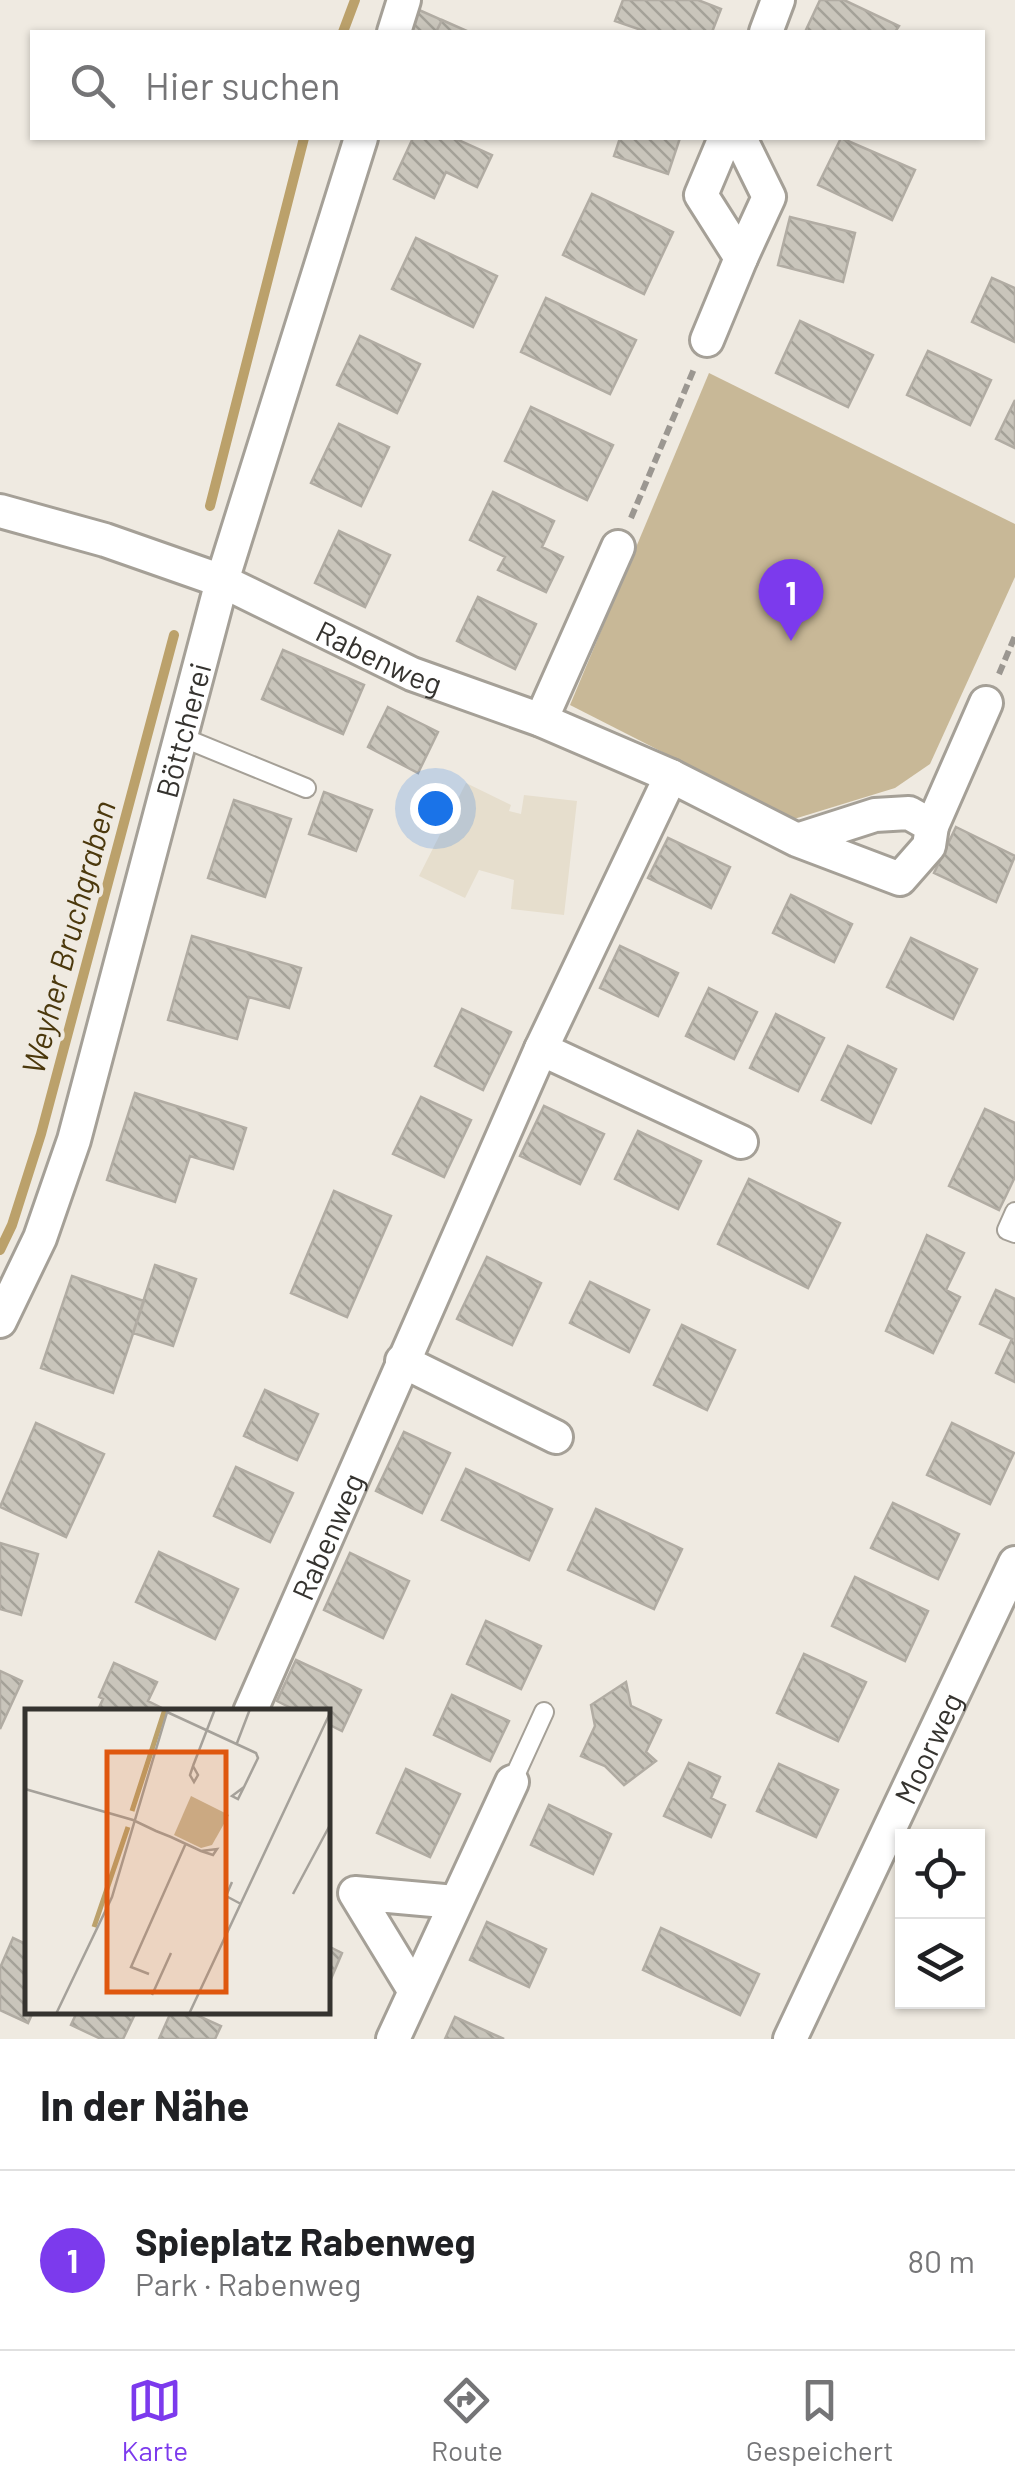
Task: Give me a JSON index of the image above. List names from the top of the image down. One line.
{"streets":{"street":["Rabenweg","Böttcherei","Moorweg"]},"crossings":[["Rabenweg","Böttcherei"]],"water":["Weyher Bruchgraben"],"page":{"search":"Hier suchen","pins":"1","heading":"In der Nähe","list":[{"mark":"1","name":"Spieplatz Rabenweg","note":"Park · Rabenweg","value":"80 m"}],"nav":["Karte","Route","Gespeichert"]}}
